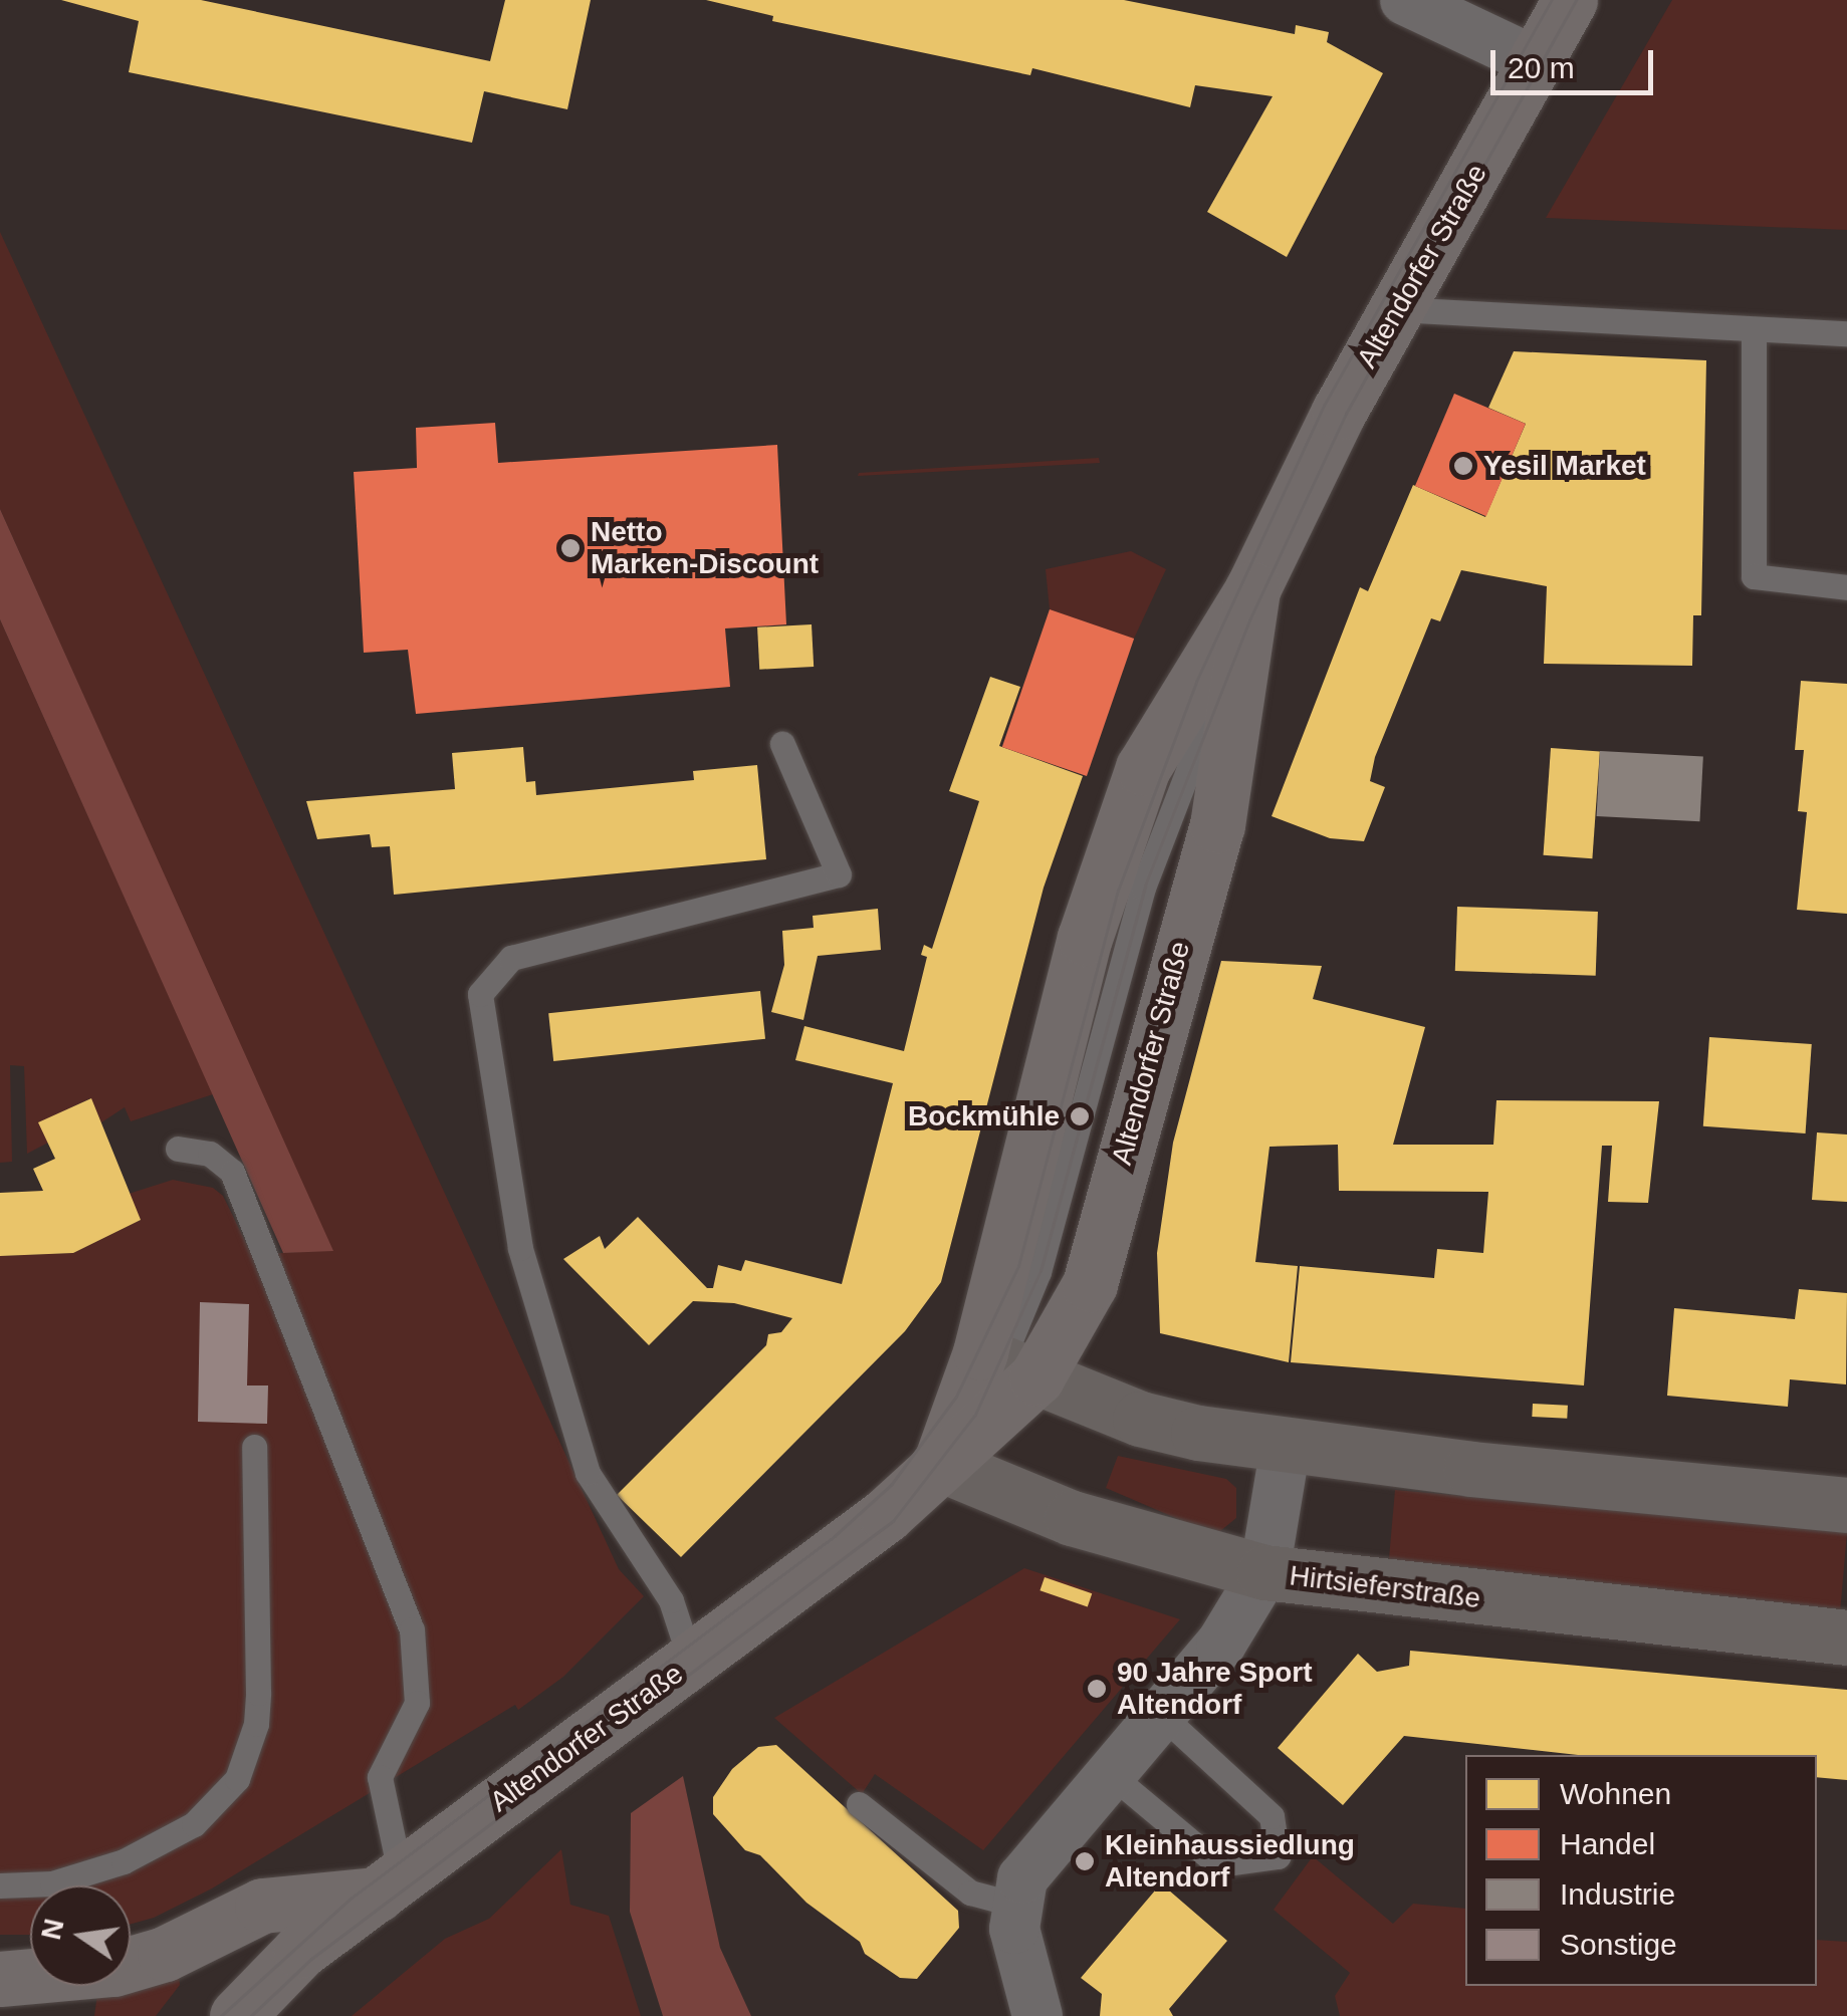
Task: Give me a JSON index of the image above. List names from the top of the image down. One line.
{"streets":{"main road":["Altendorfer Straße","Hirtsieferstraße"]},"crossings":[["Altendorfer Straße","Hirtsieferstraße"]],"places":["Yesil Market","Netto Marken-Discount","Bockmühle","90 Jahre Sport Altendorf","Kleinhaussiedlung Altendorf"],"legend":["Wohnen","Handel","Industrie","Sonstige"],"scale_bar":"20 m","north":"left"}
